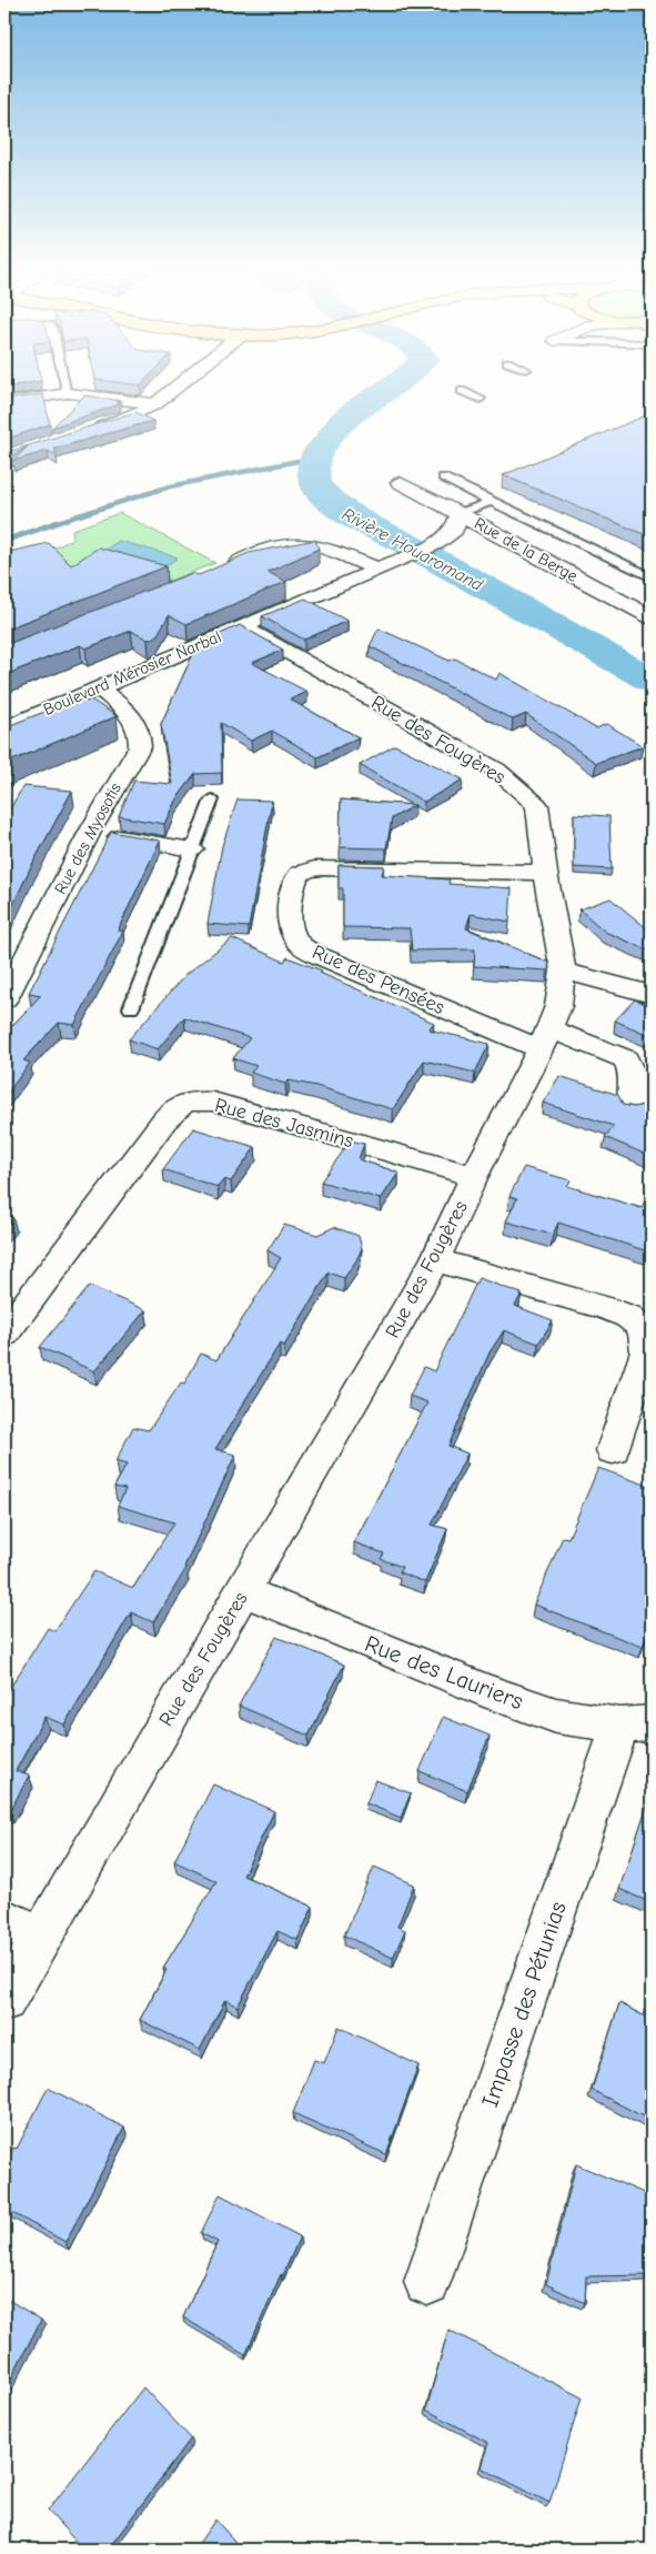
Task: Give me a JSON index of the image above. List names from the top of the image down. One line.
{"streets":{"street":["Rue de la Berge","Boulevard Mérosier Narbal","Rue des Fougères","Rue des Myosotis","Rue des Pensées","Rue des Jasmins","Rue des Lauriers","Impasse des Pétunias"]},"crossings":[["Rue de la Berge","Boulevard Mérosier Narbal"],["Boulevard Mérosier Narbal","Rue des Fougères"],["Boulevard Mérosier Narbal","Rue des Myosotis"],["Rue des Fougères","Rue des Pensées"],["Rue des Fougères","Rue des Jasmins"],["Rue des Fougères","Rue des Lauriers"],["Rue des Lauriers","Impasse des Pétunias"]],"water":["Rivière Houaromand"]}
